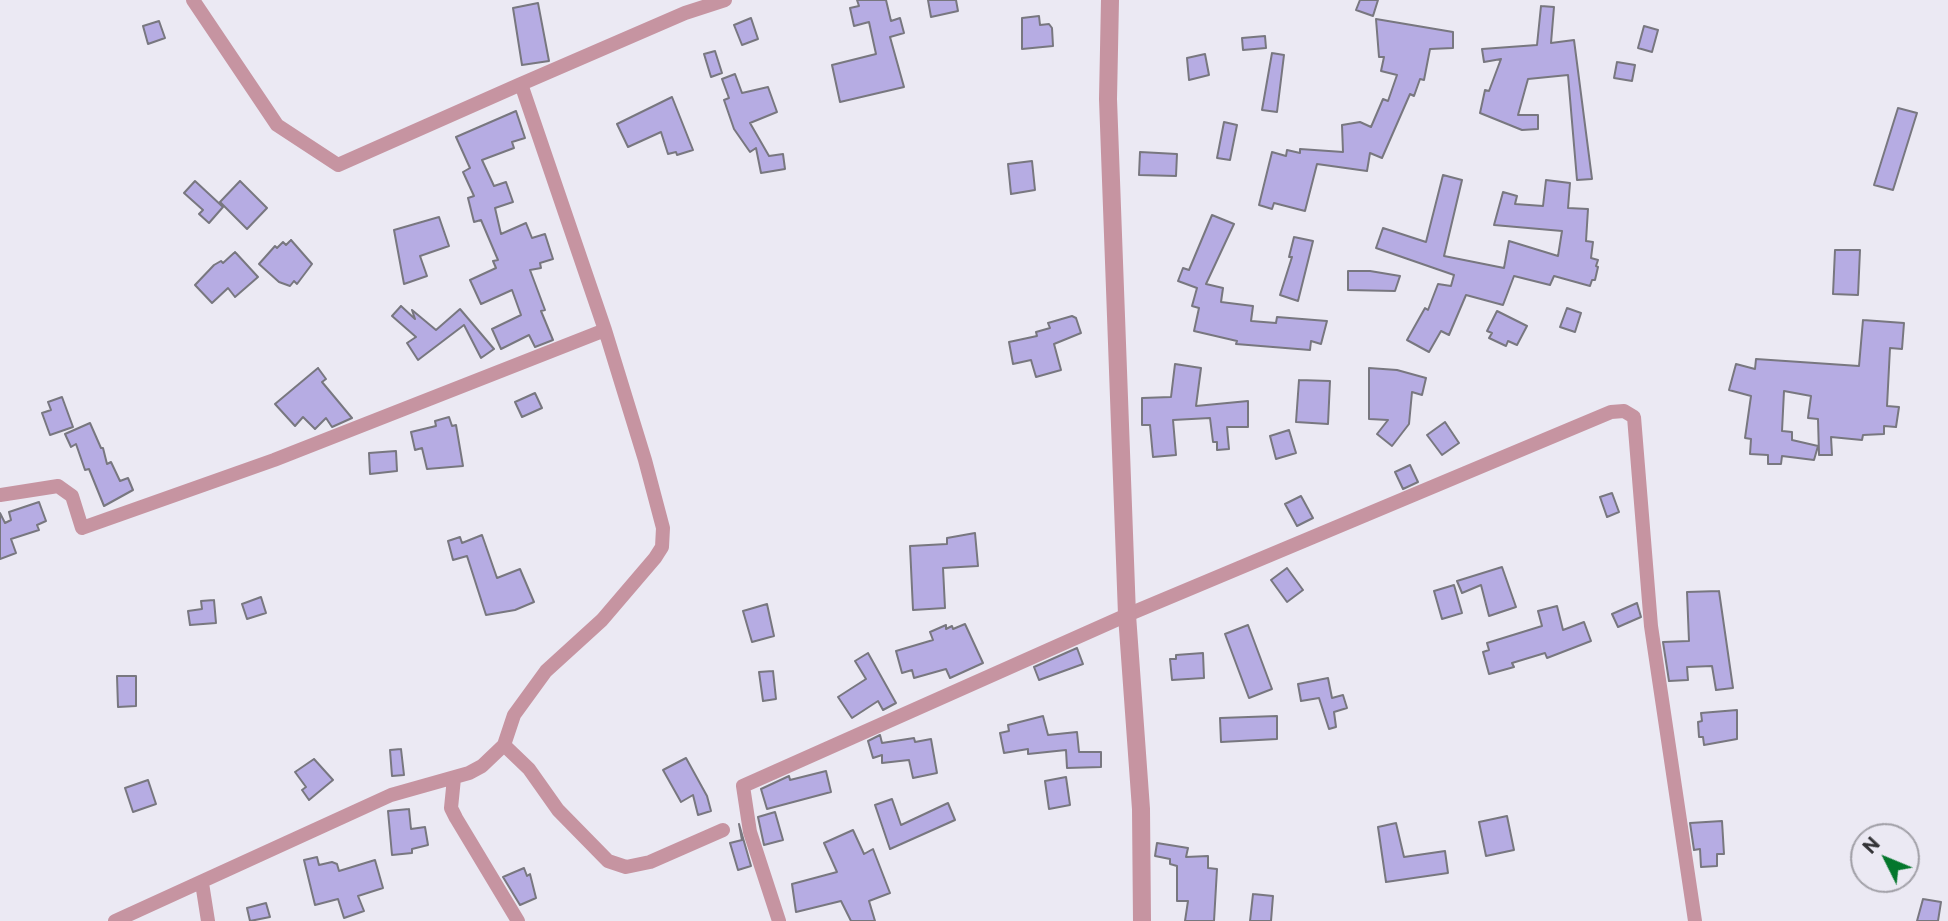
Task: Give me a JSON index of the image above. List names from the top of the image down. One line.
{"north":"top left"}
